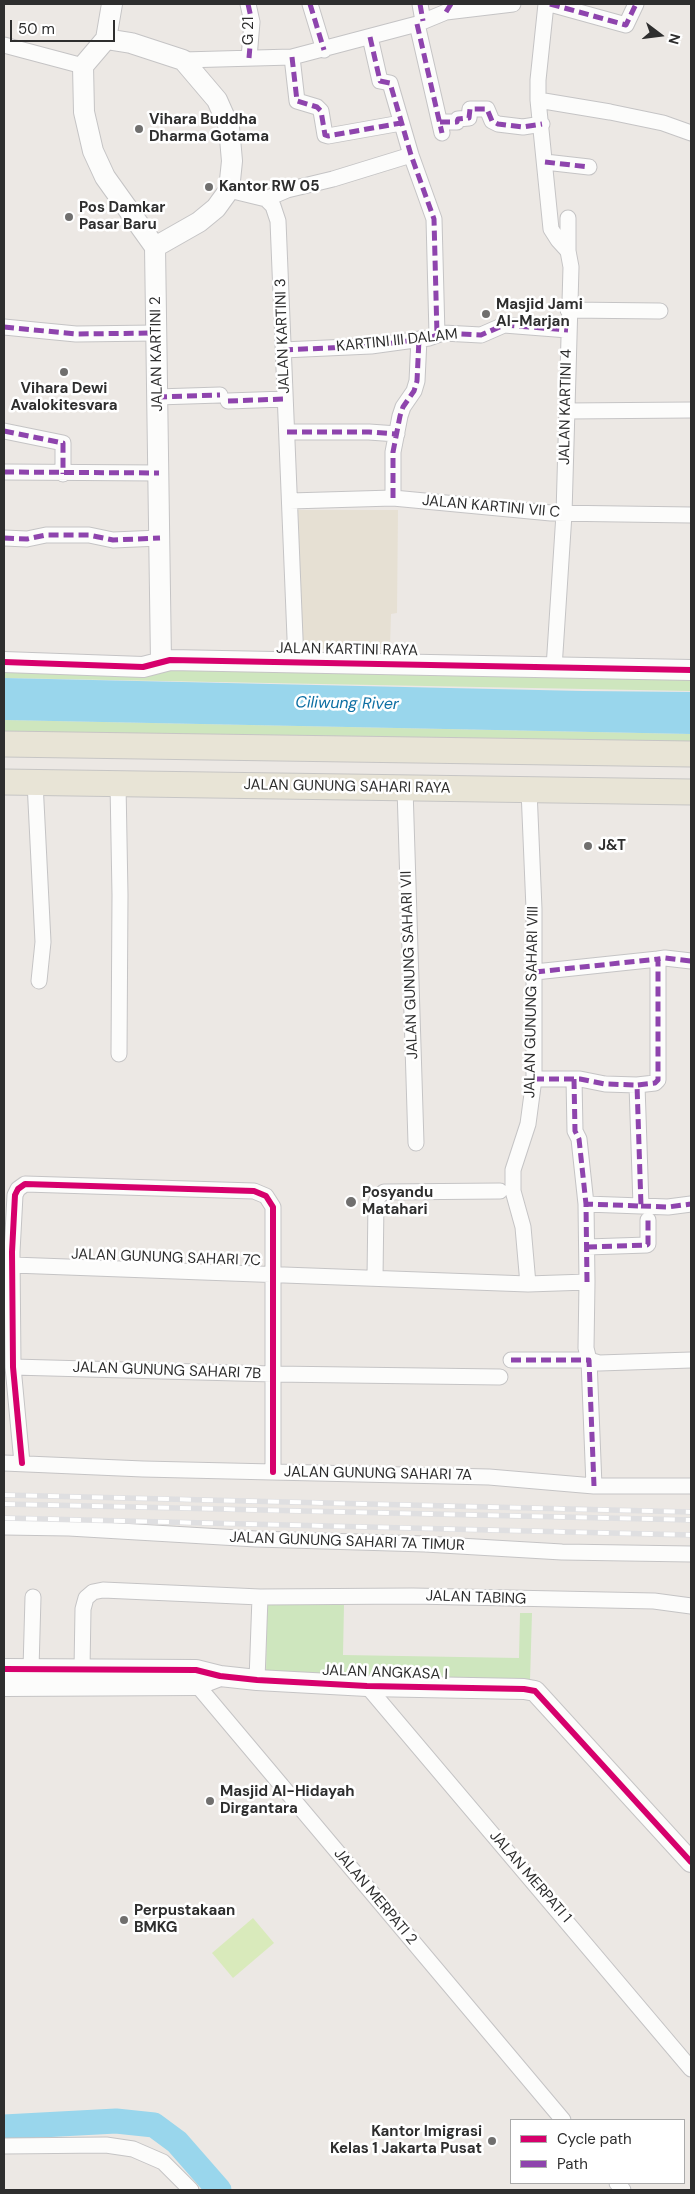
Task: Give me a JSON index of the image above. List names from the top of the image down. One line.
{"streets":{"main road":["JALAN GUNUNG SAHARI RAYA"],"street":["G 21","JALAN KARTINI 3","KARTINI III DALAM","JALAN KARTINI 2","JALAN KARTINI 4","JALAN KARTINI VII C","JALAN KARTINI RAYA","JALAN GUNUNG SAHARI VII","JALAN GUNUNG SAHARI VIII","JALAN GUNUNG SAHARI 7C","JALAN GUNUNG SAHARI 7B","JALAN GUNUNG SAHARI 7A","JALAN GUNUNG SAHARI 7A TIMUR","JALAN TABING","JALAN ANGKASA I","JALAN MERPATI 1","JALAN MERPATI 2"]},"crossings":[["JALAN KARTINI 3","KARTINI III DALAM"],["JALAN KARTINI 3","JALAN KARTINI VII C"],["JALAN KARTINI 3","JALAN KARTINI RAYA"],["KARTINI III DALAM","JALAN KARTINI 4"],["JALAN KARTINI 2","JALAN KARTINI RAYA"],["JALAN KARTINI 4","JALAN KARTINI VII C"],["JALAN KARTINI 4","JALAN KARTINI RAYA"],["JALAN GUNUNG SAHARI RAYA","JALAN GUNUNG SAHARI VII"],["JALAN GUNUNG SAHARI RAYA","JALAN GUNUNG SAHARI VIII"],["JALAN GUNUNG SAHARI VIII","JALAN GUNUNG SAHARI 7C"],["JALAN TABING","JALAN ANGKASA I"],["JALAN ANGKASA I","JALAN MERPATI 1"],["JALAN ANGKASA I","JALAN MERPATI 2"]],"water":["Ciliwung River"],"places":["Vihara Buddha Dharma Gotama","Kantor RW 05","Pos Damkar Pasar Baru","Masjid Jami Al-Marjan","Vihara Dewi Avalokitesvara","J&T","Posyandu Matahari","Masjid Al-Hidayah Dirgantara","Perpustakaan BMKG","Kantor Imigrasi Kelas 1 Jakarta Pusat"],"legend":["Cycle path","Path"],"scale_bar":"50 m","north":"right"}
